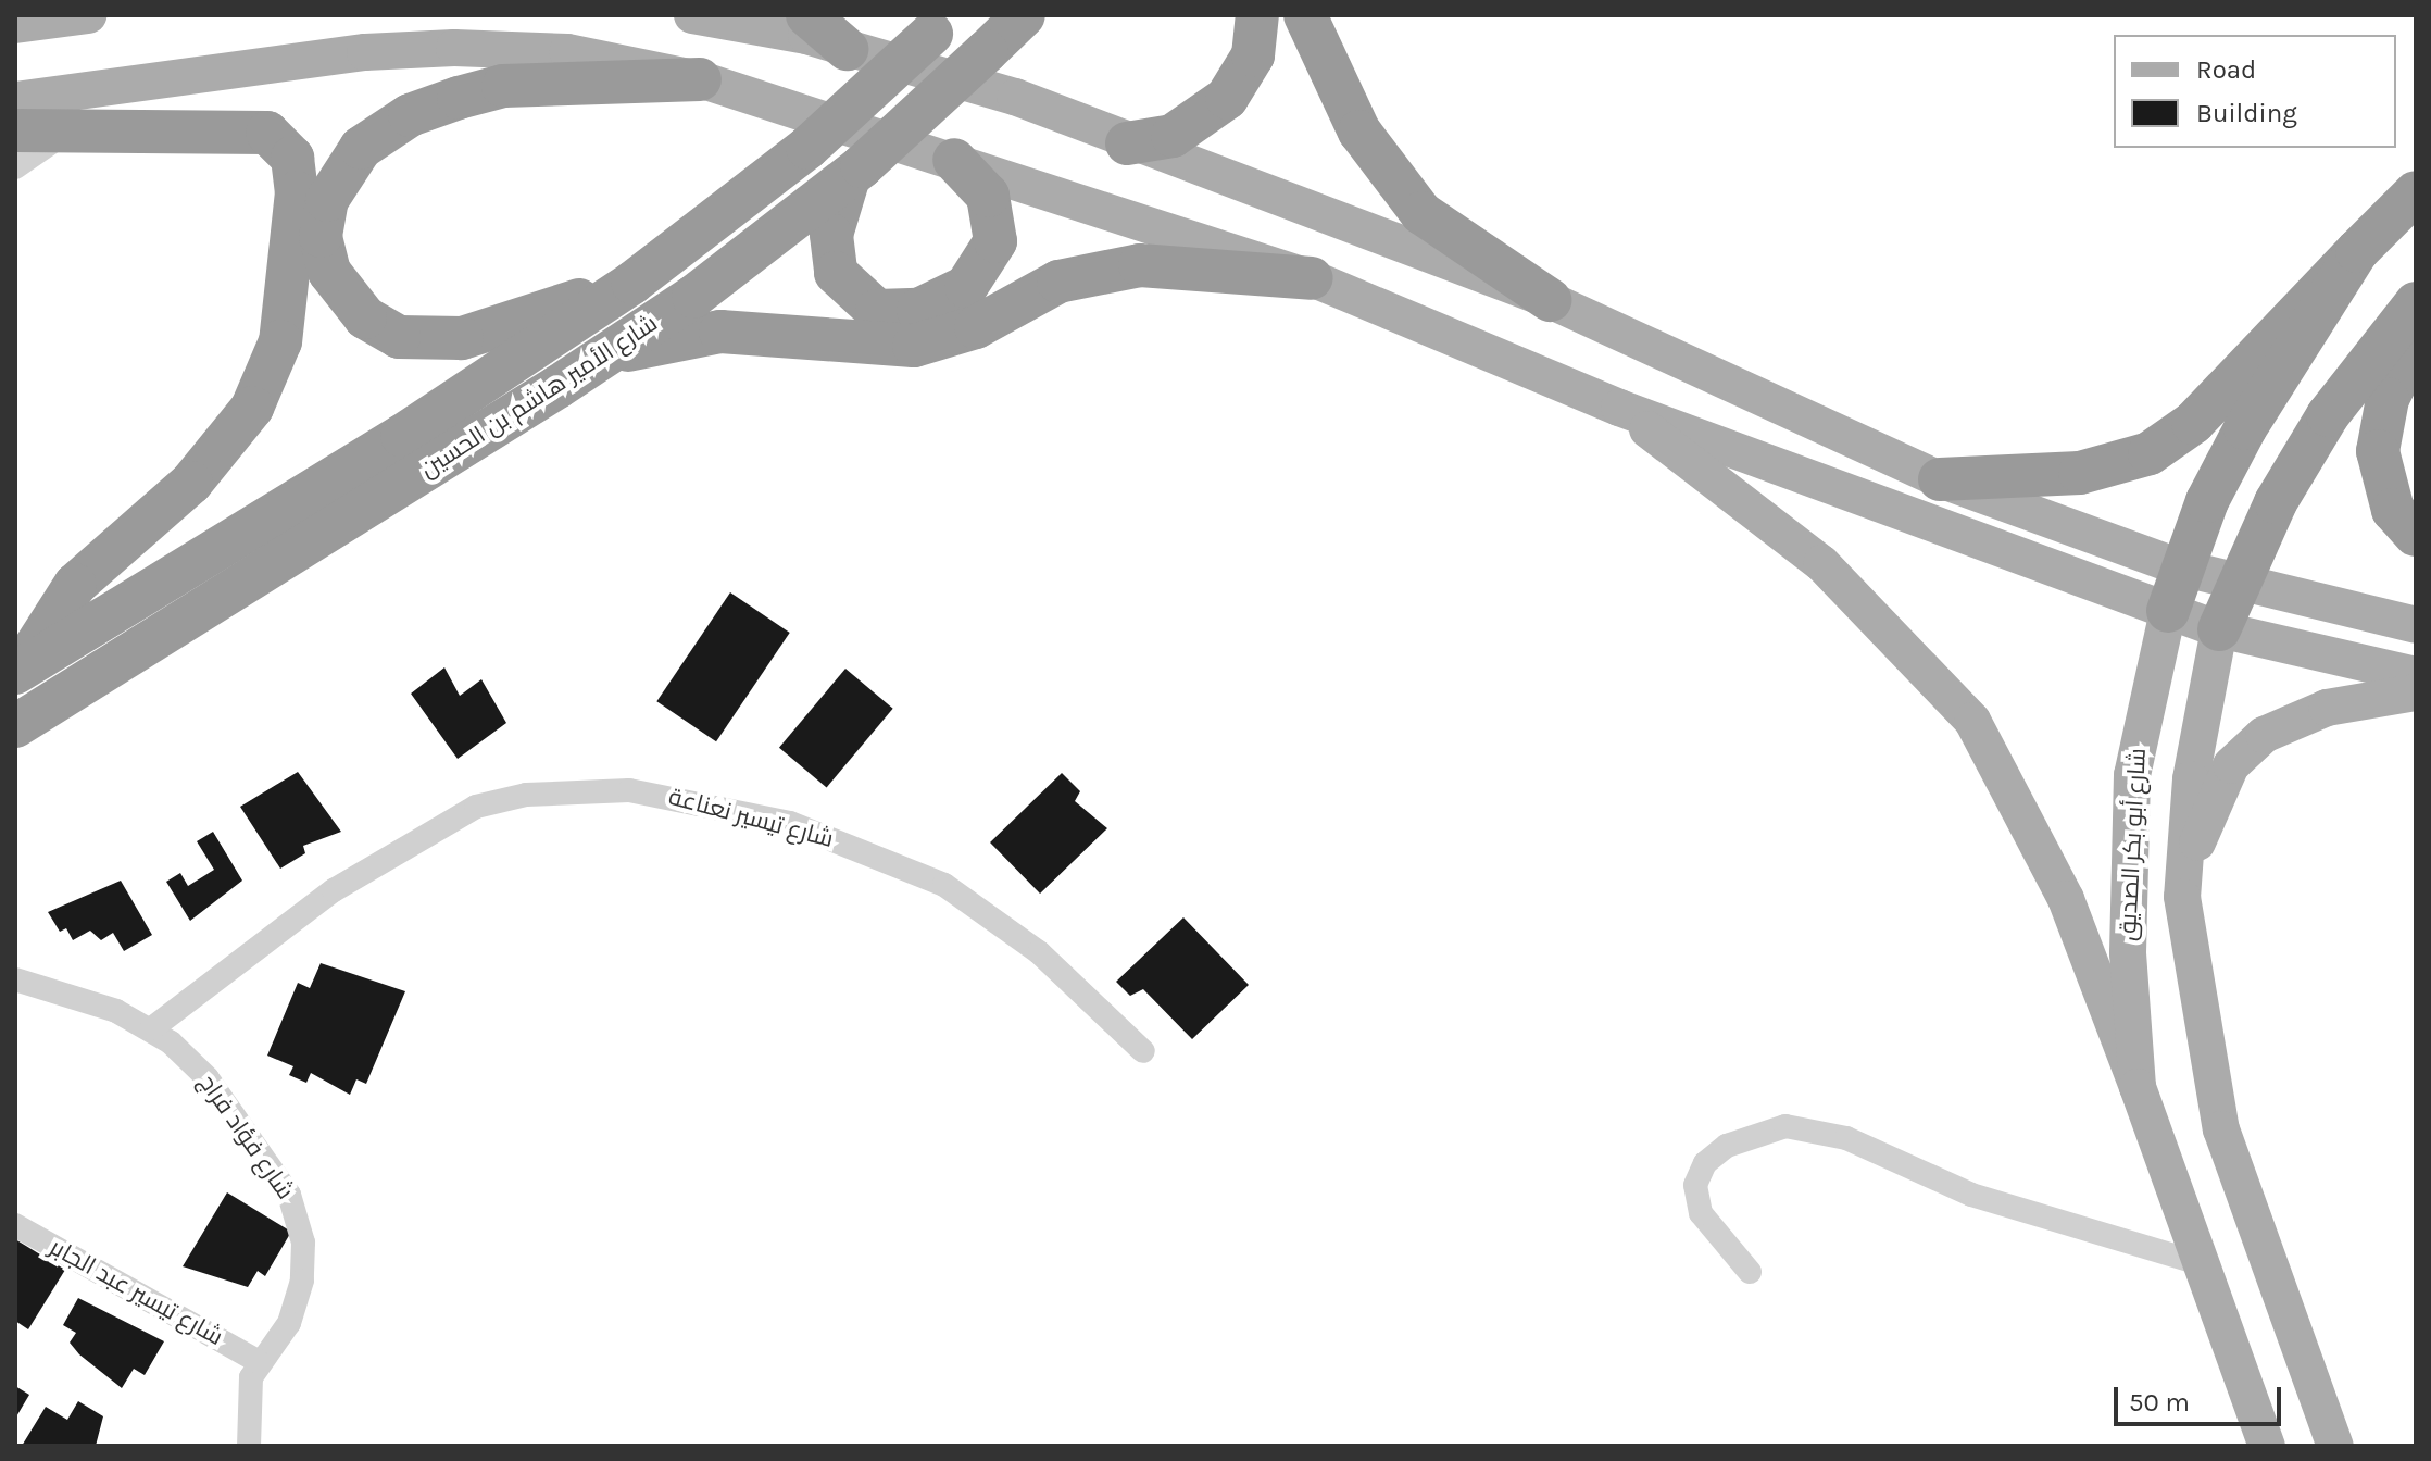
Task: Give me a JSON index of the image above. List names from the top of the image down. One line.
{"streets":{"highway":["شارع الأمير هاشم بن الحسين","شارع أبو بكر الصديق"],"street":["شارع تيسير نعناعة","شارع فؤاد فراج","شارع تيسير عبد الجابر"]},"crossings":[["شارع تيسير نعناعة","شارع فؤاد فراج"],["شارع فؤاد فراج","شارع تيسير عبد الجابر"]],"legend":["Road","Building"],"scale_bar":"50 m"}
